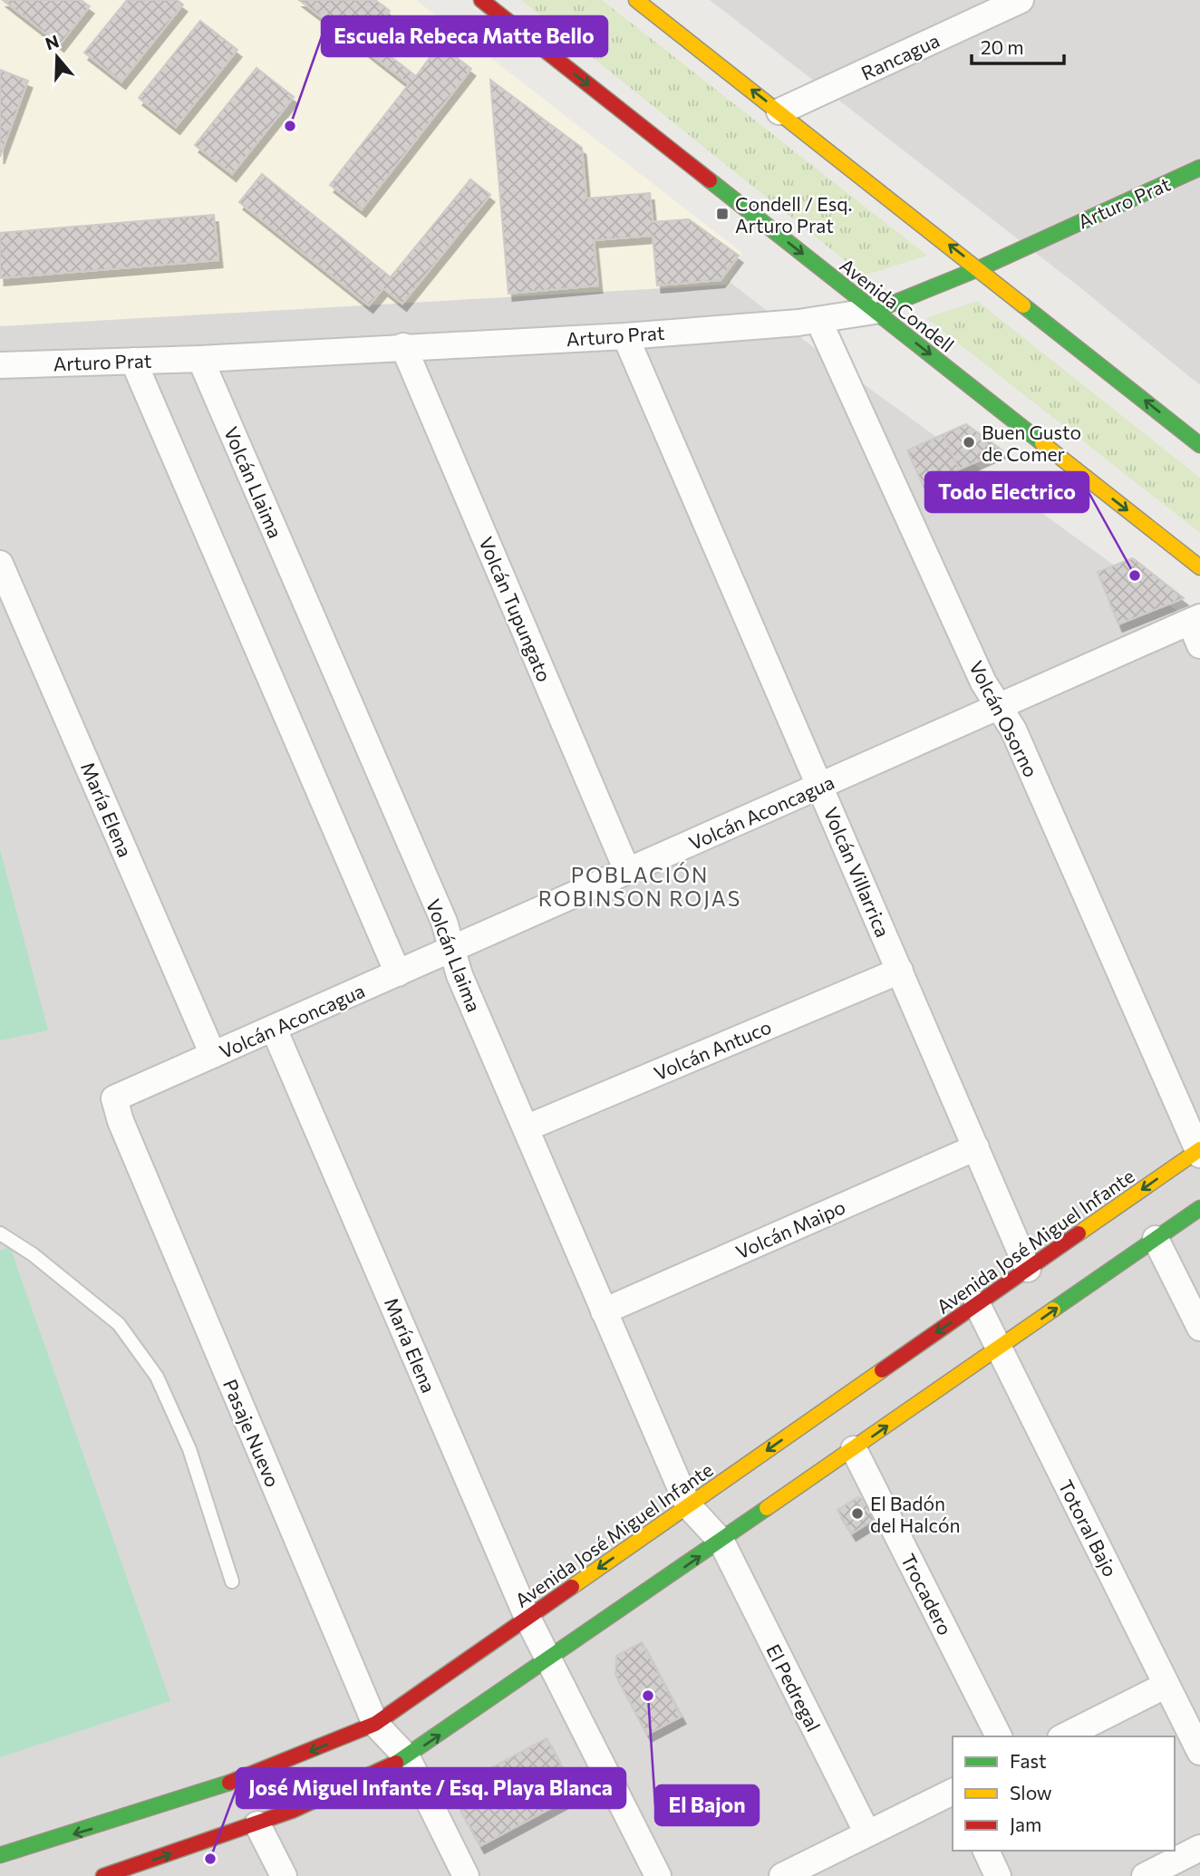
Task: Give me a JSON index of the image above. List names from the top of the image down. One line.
{"streets":{"main road":["Arturo Prat","Avenida Condell","Avenida José Miguel Infante"],"street":["Rancagua","Volcán Llaima","Volcán Tupungato","Volcán Osorno","María Elena","Volcán Aconcagua","Volcán Villarrica","Volcán Antuco","Volcán Maipo","Pasaje Nuevo","Totoral Bajo","Trocadero","El Pedregal"]},"crossings":[["Arturo Prat","Avenida Condell"],["Arturo Prat","Volcán Llaima"],["Arturo Prat","Volcán Tupungato"],["Arturo Prat","Volcán Osorno"],["Arturo Prat","Volcán Villarrica"],["Volcán Llaima","Volcán Aconcagua"],["Volcán Llaima","Volcán Antuco"],["Volcán Llaima","Volcán Maipo"],["Volcán Llaima","Avenida José Miguel Infante"],["Volcán Llaima","El Pedregal"],["Volcán Tupungato","Volcán Aconcagua"],["Volcán Osorno","Volcán Aconcagua"],["Volcán Osorno","Avenida José Miguel Infante"],["María Elena","Volcán Aconcagua"],["María Elena","Avenida José Miguel Infante"],["Volcán Aconcagua","Volcán Villarrica"],["Volcán Aconcagua","Pasaje Nuevo"],["Volcán Villarrica","Volcán Antuco"],["Volcán Villarrica","Volcán Maipo"],["Volcán Villarrica","Avenida José Miguel Infante"],["Avenida José Miguel Infante","Pasaje Nuevo"],["Avenida José Miguel Infante","Totoral Bajo"]],"districts":["POBLACIÓN ROBINSON ROJAS"],"places":{"other":["Escuela Rebeca Matte Bello","Buen Gusto de Comer","Todo Electrico","El Badón del Halcón","El Bajon","José Miguel Infante / Esq. Playa Blanca"],"transit":["Condell / Esq. Arturo Prat"]},"legend":["Fast","Slow","Jam"],"scale_bar":"20 m","north":"top"}
